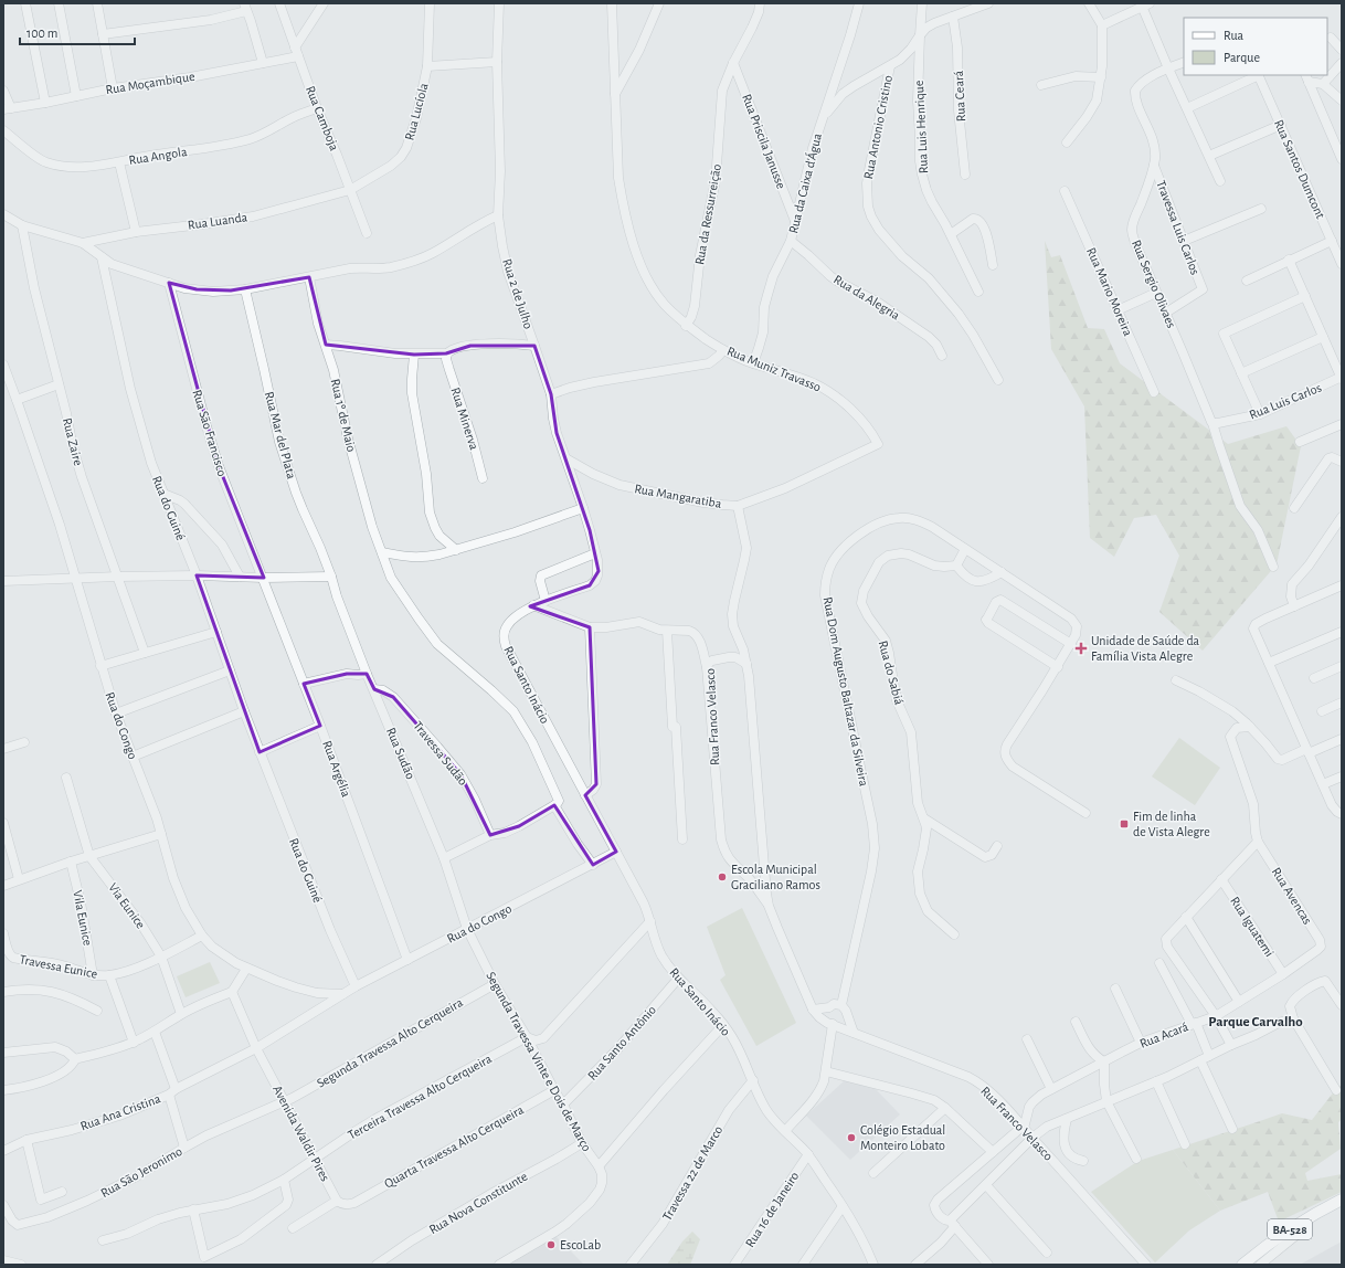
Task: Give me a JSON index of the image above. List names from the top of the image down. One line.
{"streets":{"main road":["BA-528"],"street":["Rua Moçambique","Rua Ceará","Rua Lucíola","Rua Camboja","Rua Antonio Cristino","Rua Luis Henrique","Rua Priscila Janusse","Rua Angola","Rua Santos Dumcont","Rua da Caixa d'Água","Rua da Ressurreição","Rua Luanda","Travessa Luis Carlos","Rua Sergio Olivaes","Rua Mario Moreira","Rua 2 de Julho","Rua da Alegria","Rua Muniz Travasso","Rua Luis Carlos","Rua 1º de Maio","Rua Minerva","Rua São Francisco","Rua Mar del Plata","Rua Zaire","Rua Mangaratiba","Rua do Guiné","Rua do Sabiá","Rua Santo Inácio","Rua Dom Augusto Baltazar da Silveira","Rua Franco Velasco","Rua do Congo","Rua Sudão","Travessa Sudão","Rua Argélia","Rua Avencas","Via Eunice","Vila Eunice","Rua Iguatemi","Travessa Eunice","Rua Acará","Segunda Travessa Alto Cerqueira","Rua Santo Antônio","Segunda Travessa Vinte e Dois de Março","Terceira Travessa Alto Cerqueira","Rua Ana Cristina","Avenida Waldir Pires","Quarta Travessa Alto Cerqueira","Rua São Jeronimo","Travessa 22 de Marco","Rua Nova Constitunte","Rua 16 de Janeiro"]},"crossings":[["Rua Moçambique","Rua Camboja"],["Rua Lucíola","Rua Camboja"],["Rua Lucíola","Rua Luanda"],["Rua Camboja","Rua Angola"],["Rua Camboja","Rua Luanda"],["Rua Priscila Janusse","Rua da Caixa d'Água"],["Rua Priscila Janusse","Rua da Ressurreição"],["Rua da Caixa d'Água","Rua da Alegria"],["Rua da Caixa d'Água","Rua Muniz Travasso"],["Rua da Ressurreição","Rua Muniz Travasso"],["Travessa Luis Carlos","Rua Sergio Olivaes"],["Rua Sergio Olivaes","Rua Luis Carlos"],["Rua 2 de Julho","Rua Mangaratiba"],["Rua 2 de Julho","Rua Santo Inácio"],["Rua Muniz Travasso","Rua Mangaratiba"],["Rua 1º de Maio","Rua do Congo"],["Rua São Francisco","Rua Argélia"],["Rua Mar del Plata","Rua Sudão"],["Rua do Guiné","Rua do Congo"],["Rua Santo Inácio","Rua do Congo"],["Rua Santo Inácio","Rua Santo Antônio"],["Rua Santo Inácio","Segunda Travessa Vinte e Dois de Março"],["Rua Santo Inácio","Travessa 22 de Marco"],["Rua Santo Inácio","Rua 16 de Janeiro"],["Rua Dom Augusto Baltazar da Silveira","Rua Franco Velasco"],["Rua Franco Velasco","Rua Acará"],["Rua do Congo","Rua Sudão"],["Rua do Congo","Rua Argélia"],["Rua do Congo","Travessa Eunice"],["Rua do Congo","Segunda Travessa Vinte e Dois de Março"],["Rua do Congo","Rua Ana Cristina"],["Rua do Congo","Avenida Waldir Pires"],["Rua Sudão","Travessa Sudão"],["Rua Sudão","Segunda Travessa Vinte e Dois de Março"],["Rua Avencas","Rua Acará"],["Via Eunice","Travessa Eunice"],["Vila Eunice","Travessa Eunice"],["Rua Iguatemi","Rua Acará"],["Segunda Travessa Alto Cerqueira","Segunda Travessa Vinte e Dois de Março"],["Segunda Travessa Alto Cerqueira","Avenida Waldir Pires"],["Segunda Travessa Alto Cerqueira","Rua São Jeronimo"],["Rua Santo Antônio","Segunda Travessa Vinte e Dois de Março"],["Segunda Travessa Vinte e Dois de Março","Terceira Travessa Alto Cerqueira"],["Segunda Travessa Vinte e Dois de Março","Quarta Travessa Alto Cerqueira"],["Segunda Travessa Vinte e Dois de Março","Rua Nova Constitunte"],["Terceira Travessa Alto Cerqueira","Avenida Waldir Pires"],["Rua Ana Cristina","Avenida Waldir Pires"],["Avenida Waldir Pires","Quarta Travessa Alto Cerqueira"],["Avenida Waldir Pires","Rua São Jeronimo"]],"districts":["Parque Carvalho"],"places":{"health":["Unidade de Saúde da Família Vista Alegre"],"transit":["Fim de linha de Vista Alegre"],"other":["Escola Municipal Graciliano Ramos","Colégio Estadual Monteiro Lobato","EscoLab"]},"legend":["Rua","Parque"],"scale_bar":"100 m"}
